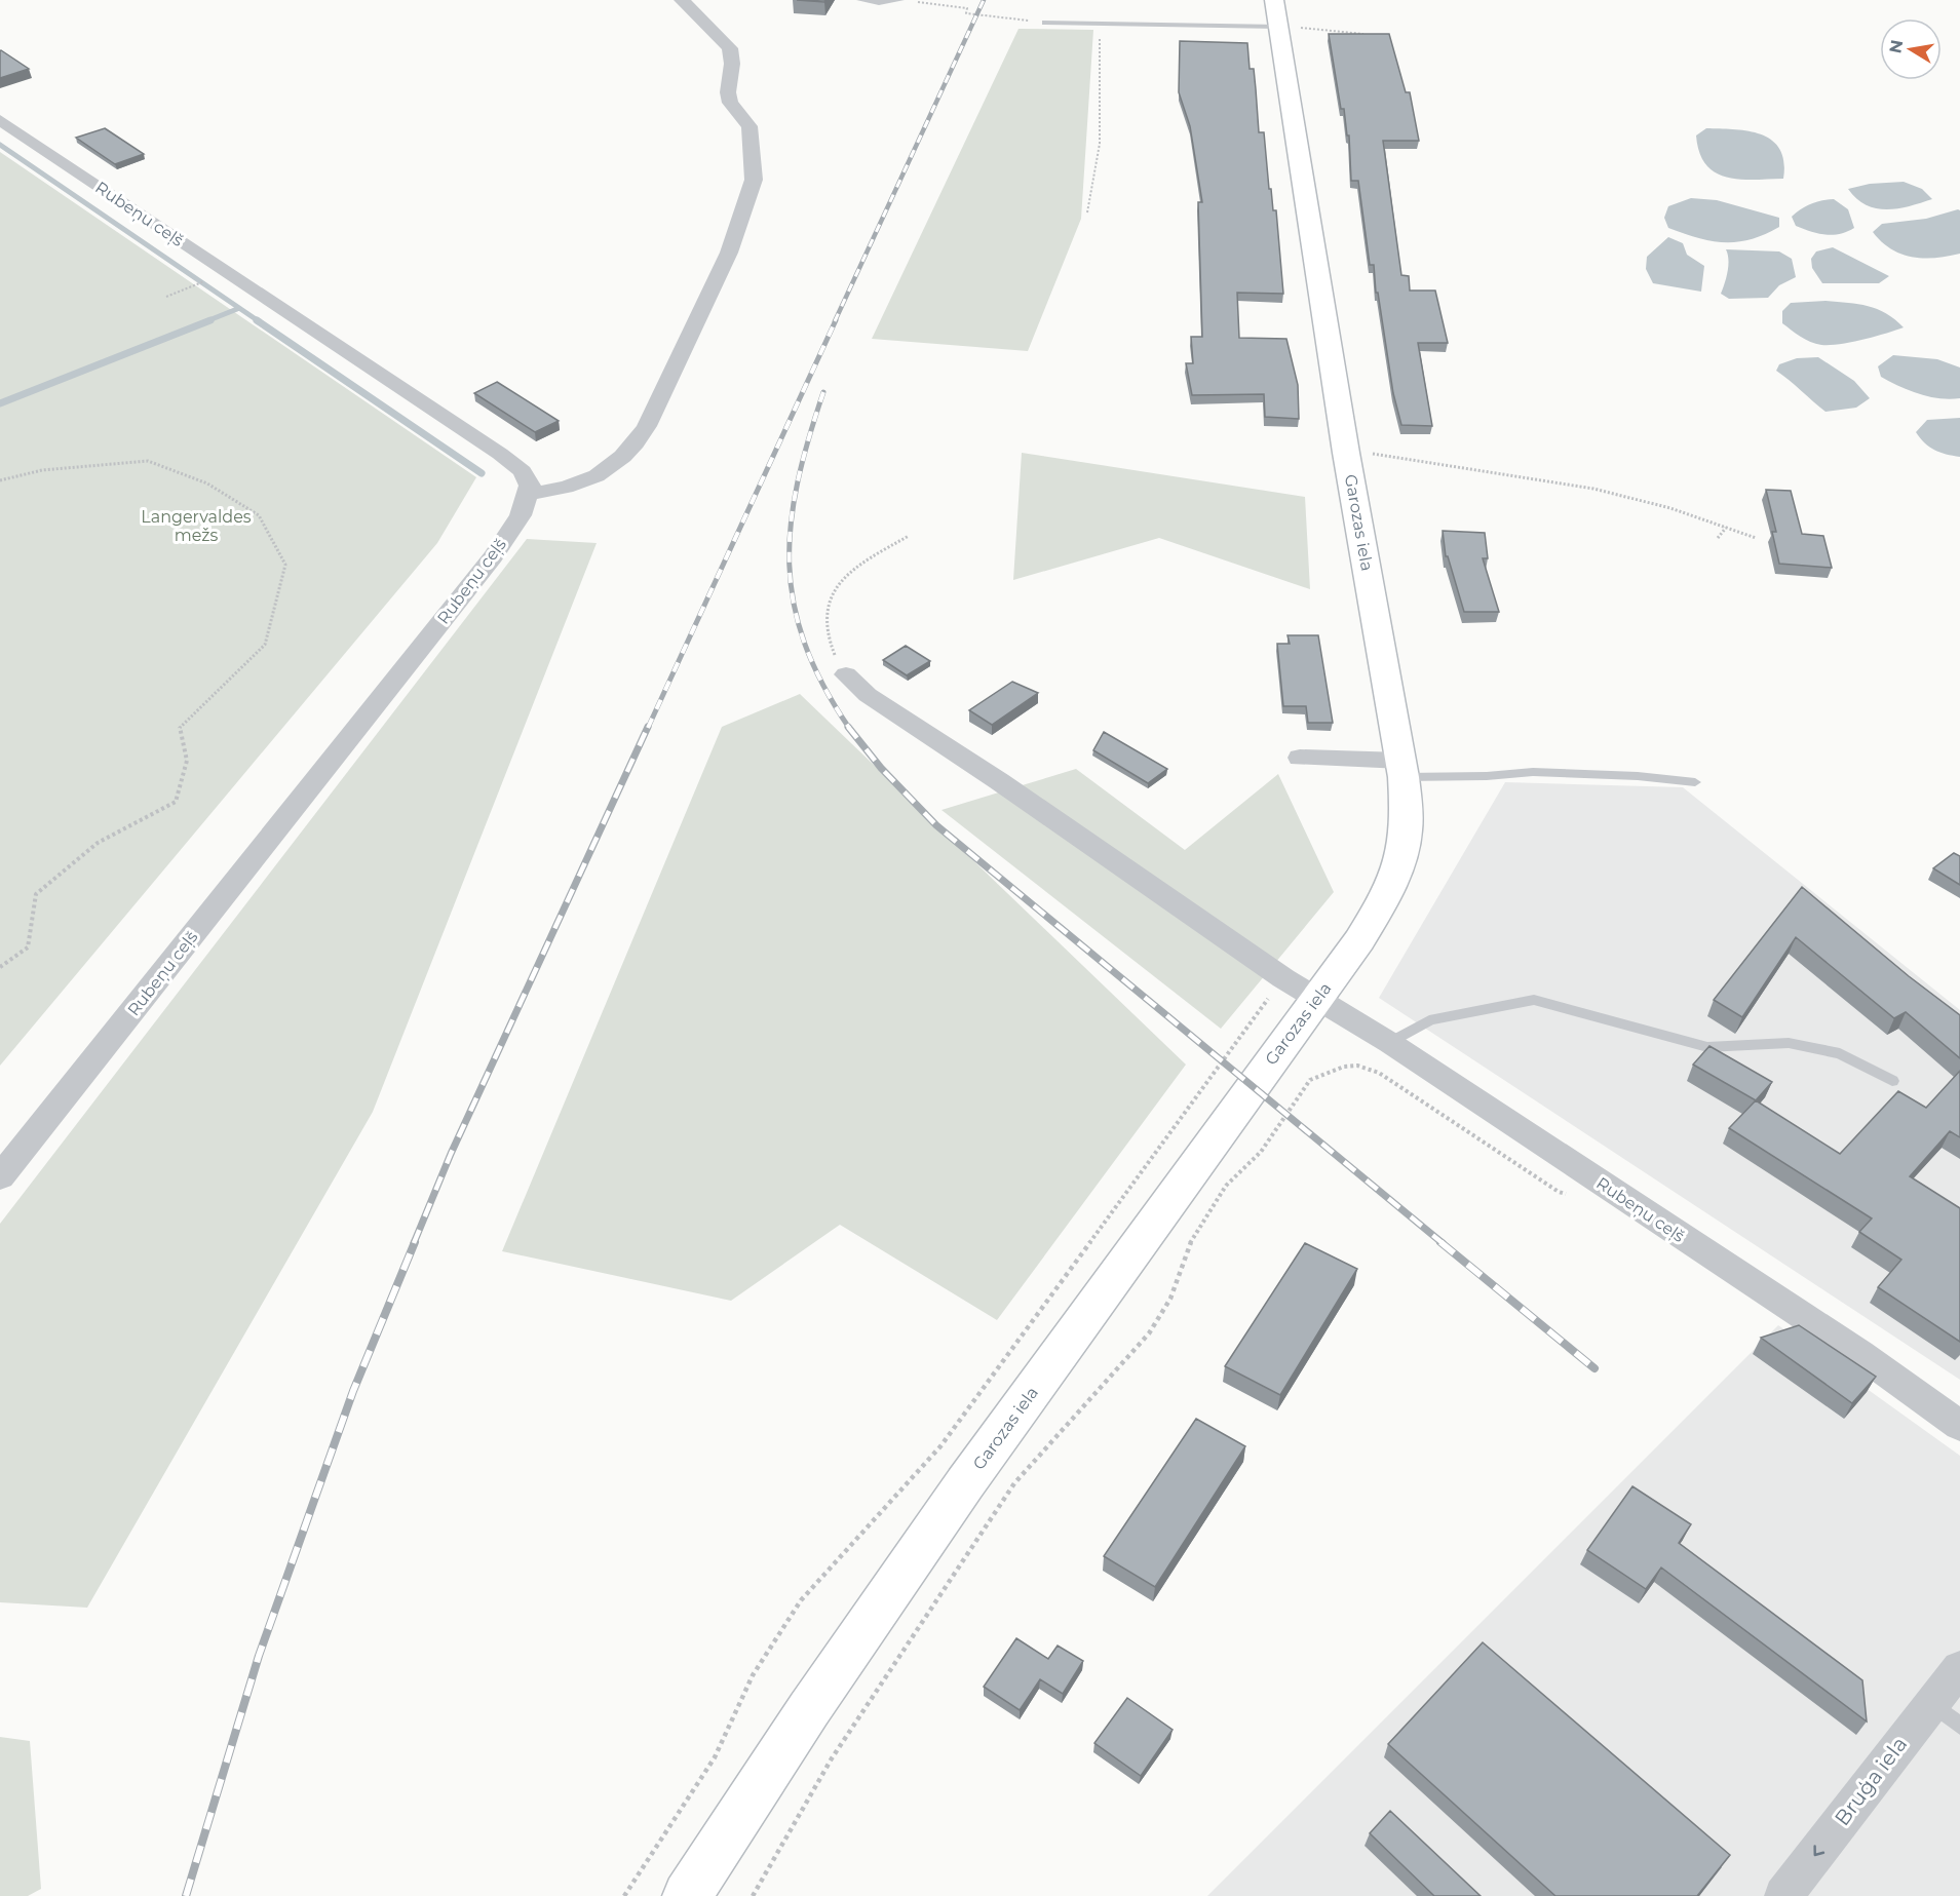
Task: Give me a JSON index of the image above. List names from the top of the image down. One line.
{"streets":{"main road":["Garozas iela"],"street":["Rubeņu ceļš","Bruģa iela"]},"crossings":[["Rubeņu ceļš","Garozas iela"]],"one_way":["Bruģa iela"],"parks":["Langervaldes mežs"],"north":"left"}
